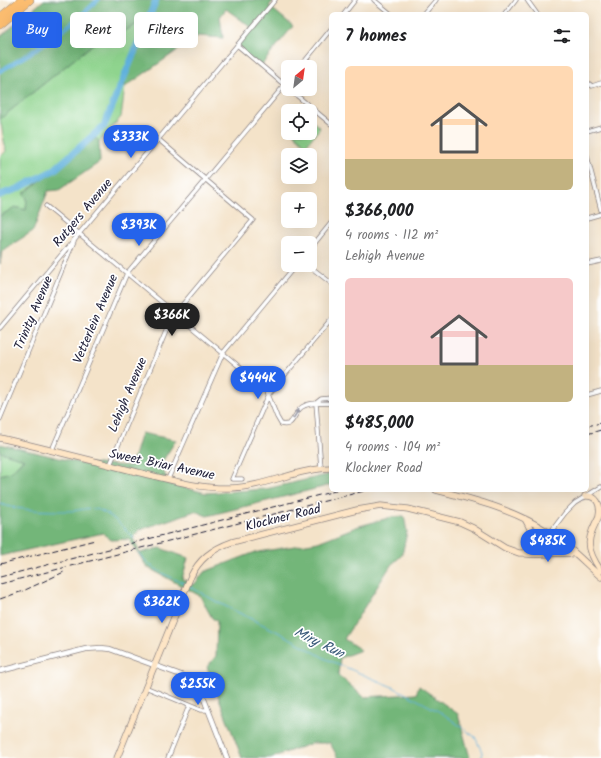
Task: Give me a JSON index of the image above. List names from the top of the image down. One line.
{"streets":{"main road":["Sweet Briar Avenue","Klockner Road"],"street":["Rutgers Avenue","Trinity Avenue","Vetterlein Avenue","Lehigh Avenue"]},"crossings":[["Rutgers Avenue","Trinity Avenue"],["Vetterlein Avenue","Lehigh Avenue"],["Vetterlein Avenue","Sweet Briar Avenue"],["Lehigh Avenue","Sweet Briar Avenue"]],"water":["Miry Run"],"north":"top right","page":{"chip":["Buy","Rent","Filters"],"heading":"7 homes","map_buttons":["+","−"],"list":[{"name":"$366,000","note":"4 rooms · 112 m² · Lehigh Avenue"},{"name":"$485,000","note":"4 rooms · 104 m² · Klockner Road"}],"price":["$333K","$393K","$366K","$444K","$485K","$362K","$255K"]}}
